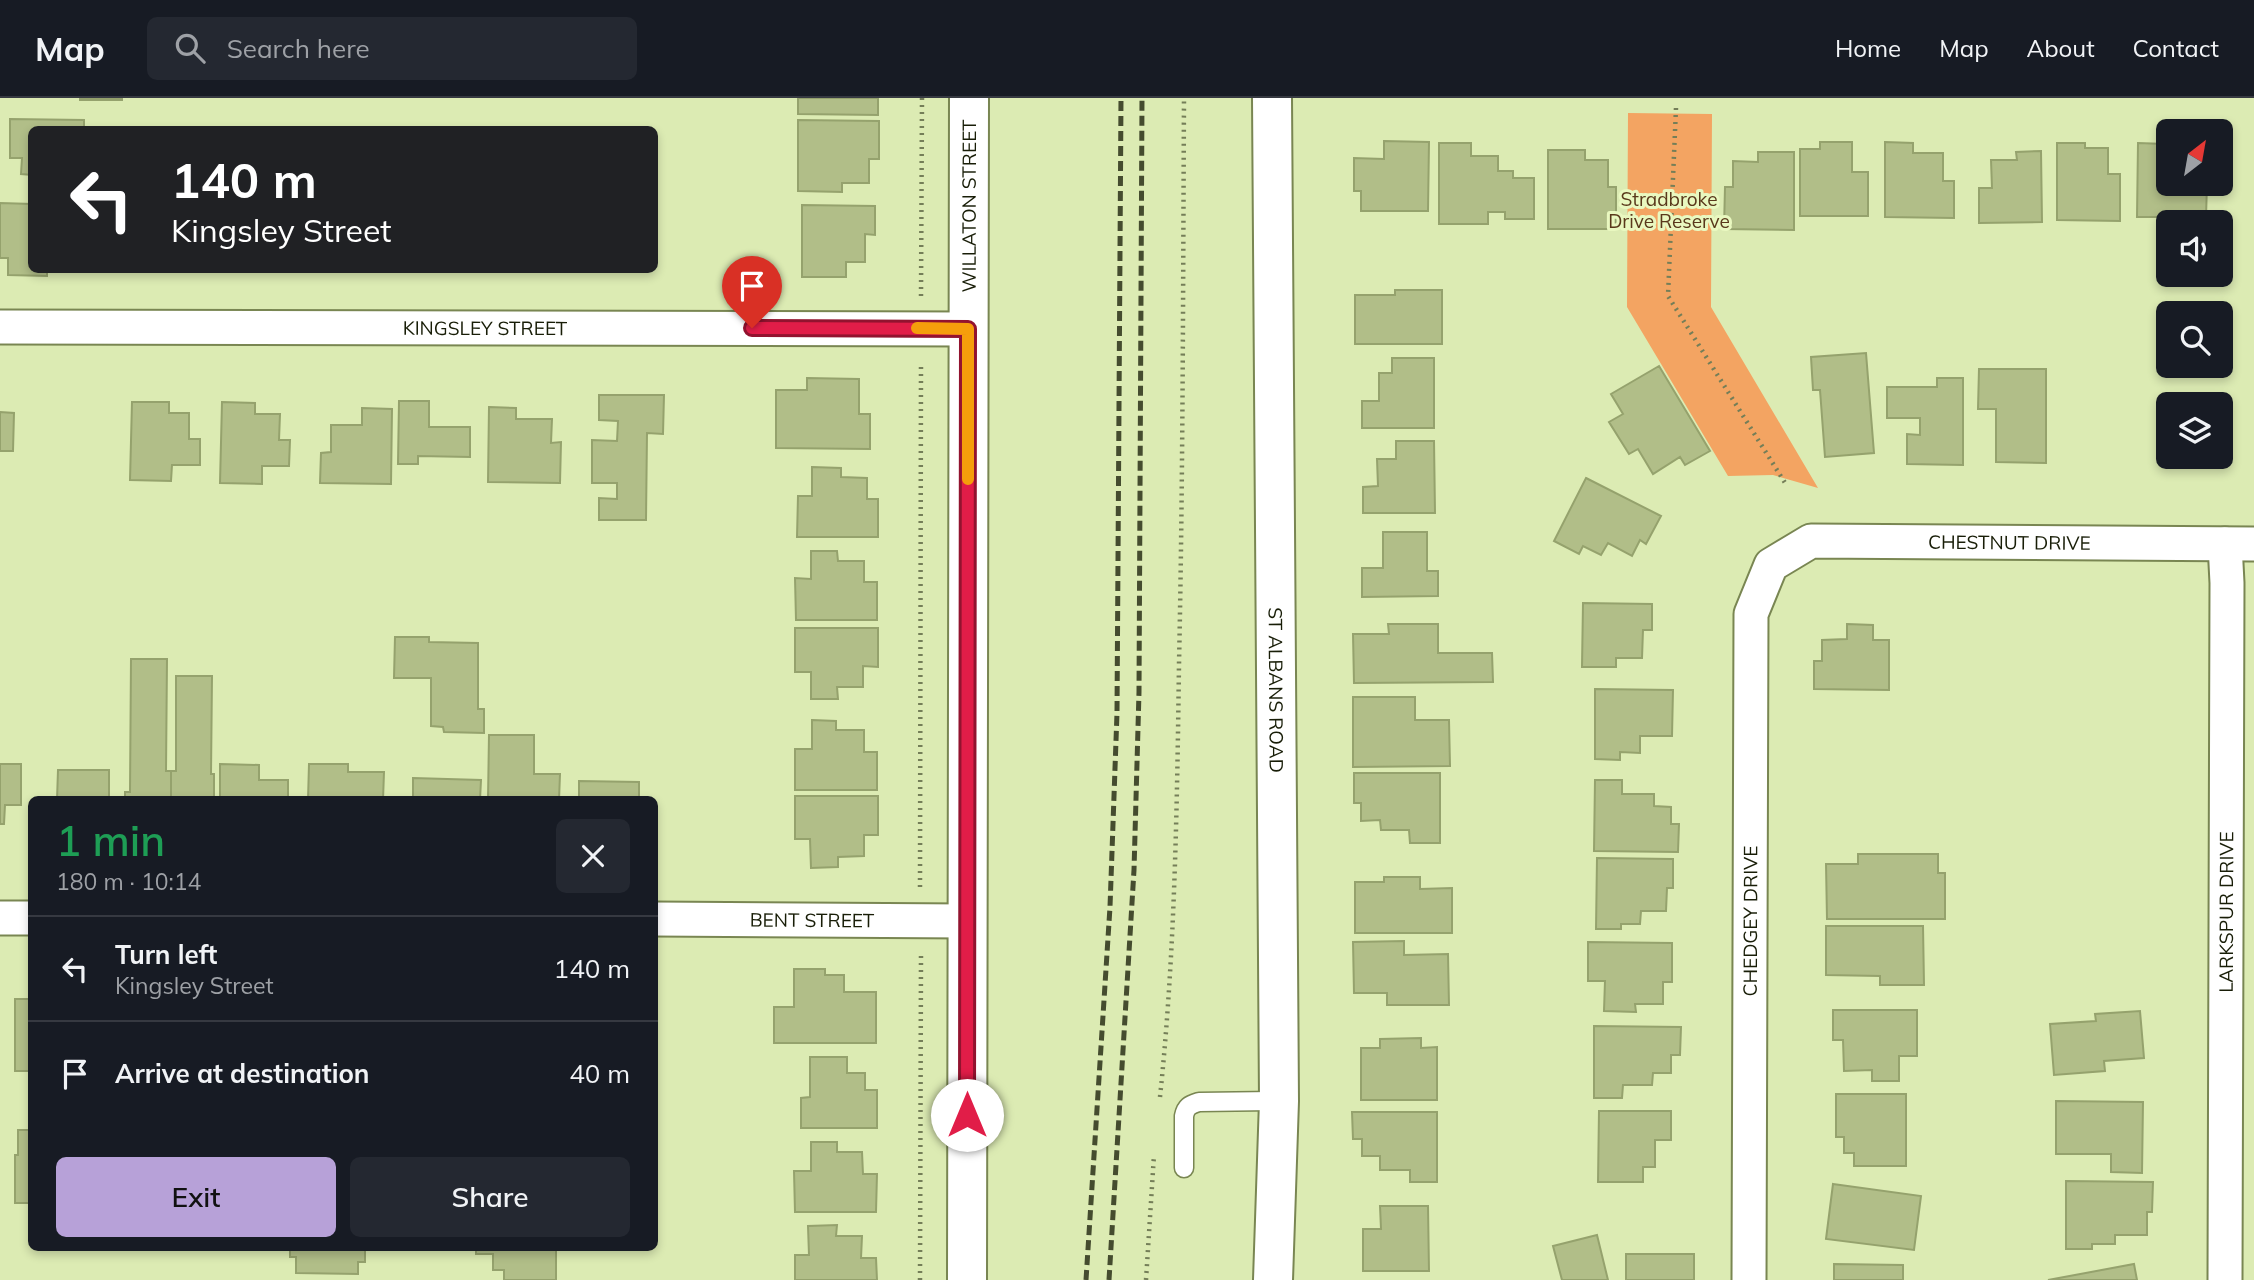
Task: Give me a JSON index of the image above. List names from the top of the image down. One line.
{"streets":{"street":["WILLATON STREET","KINGSLEY STREET","CHESTNUT DRIVE","ST ALBANS ROAD","LARKSPUR DRIVE","BENT STREET","CHEDGEY DRIVE"]},"crossings":[["WILLATON STREET","KINGSLEY STREET"],["WILLATON STREET","BENT STREET"],["CHESTNUT DRIVE","LARKSPUR DRIVE"],["CHESTNUT DRIVE","CHEDGEY DRIVE"]],"parks":["Stradbroke Drive Reserve"],"north":"top right","page":{"header":"Map","search":"Search here","nav":["Home","Map","About","Contact"],"turn":["140 m","Kingsley Street"],"heading":["1 min","180 m · 10:14"],"list":[{"name":"Turn left","note":"Kingsley Street","value":"140 m"},{"name":"Arrive at destination","value":"40 m"}],"buttons":["Exit","Share"]}}
